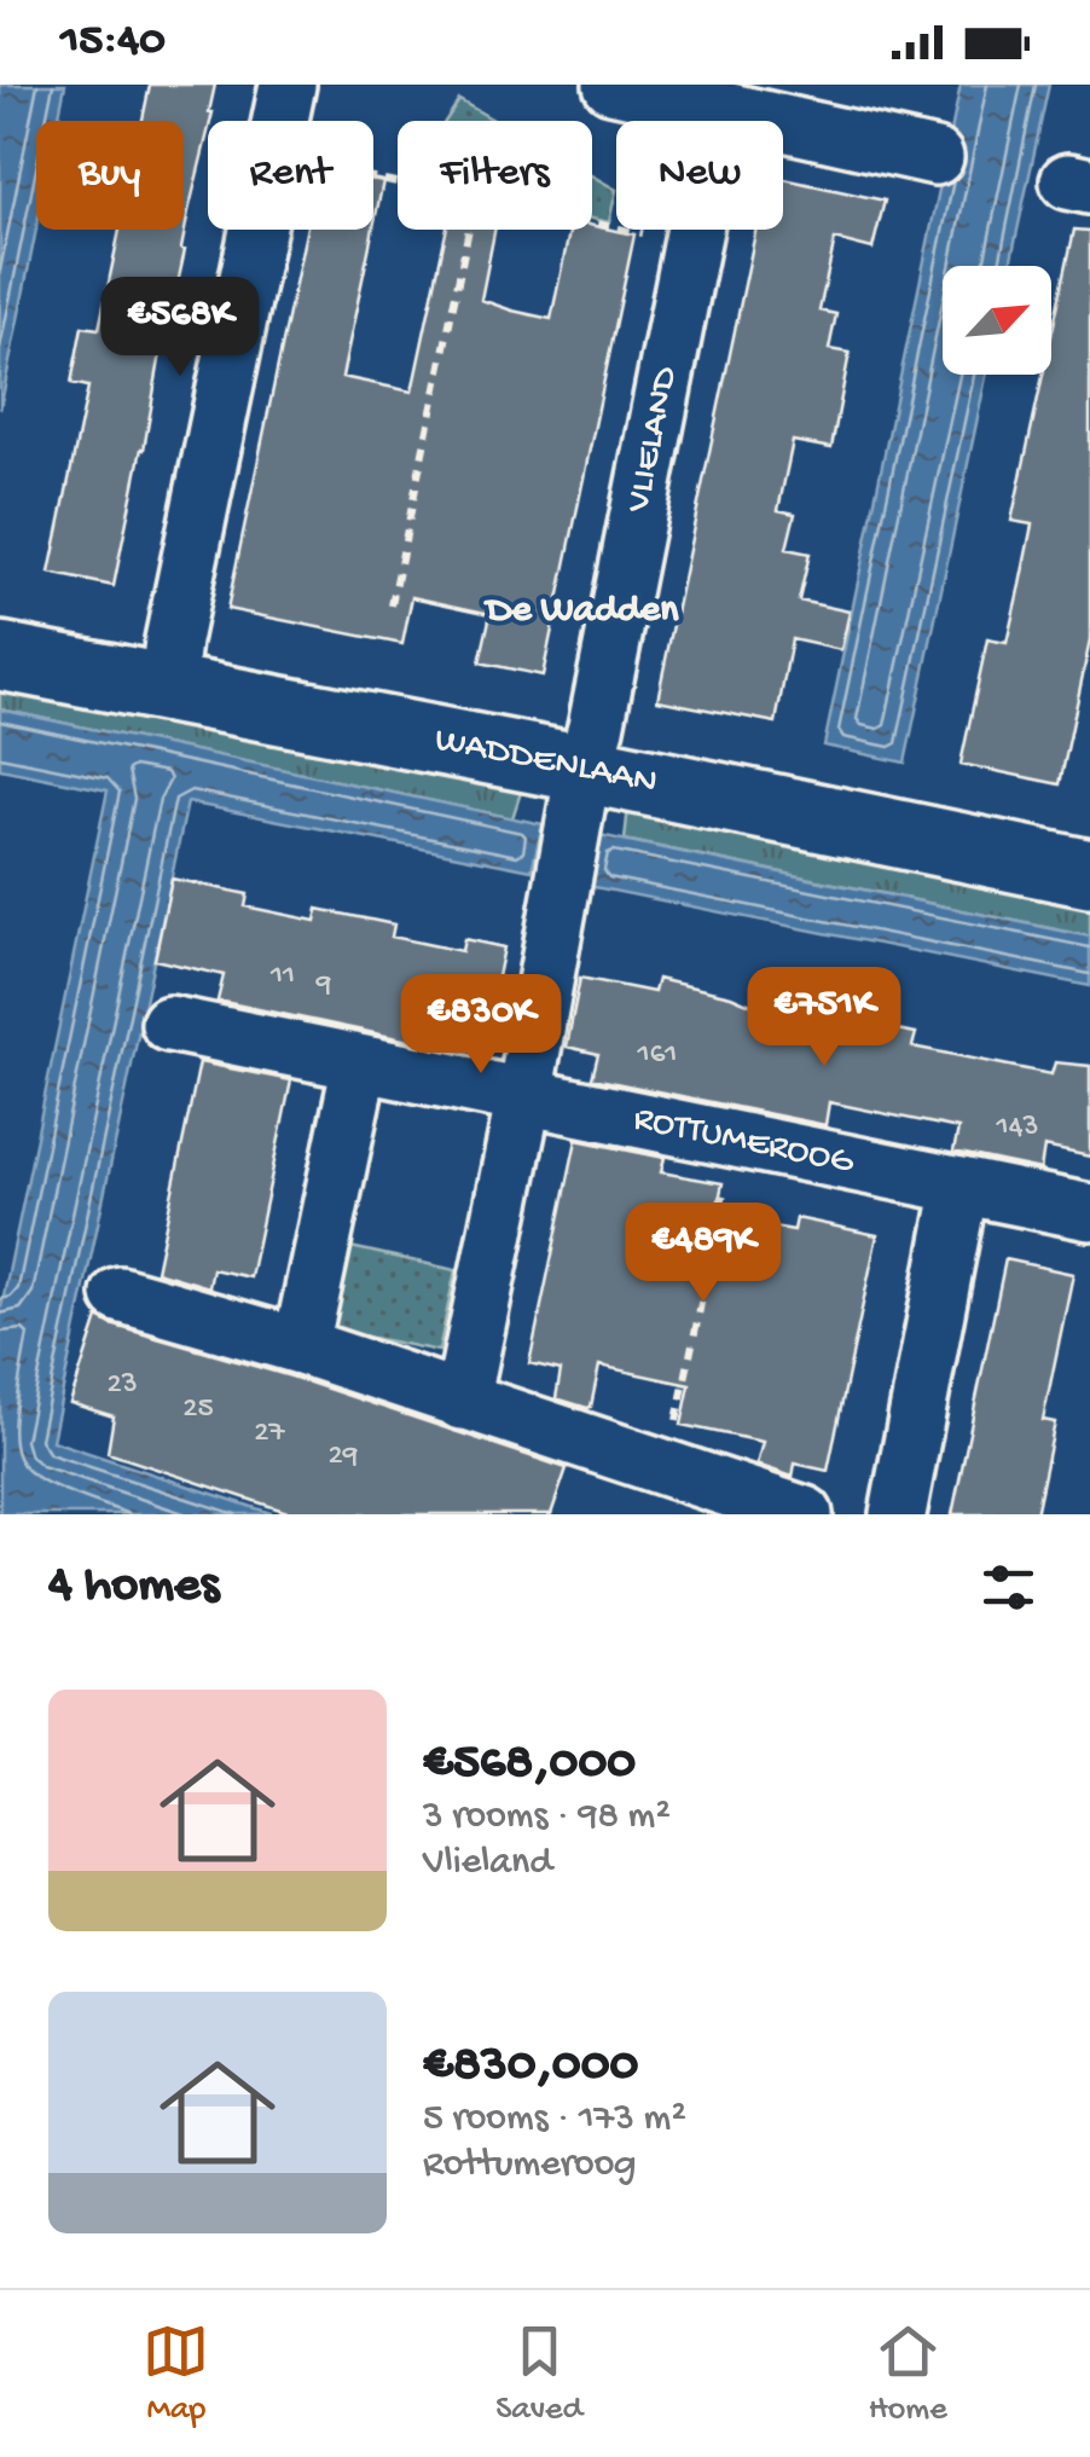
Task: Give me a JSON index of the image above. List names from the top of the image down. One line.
{"streets":{"street":["VLIELAND","WADDENLAAN","ROTTUMEROOG"]},"crossings":[["VLIELAND","WADDENLAAN"]],"districts":["De Wadden"],"house_numbers":["11","9","161","143","23","25","27","29"],"north":"top right","page":{"status":"15:40","chip":["Buy","Rent","Filters","New"],"price":["€568K","€751K","€830K","€489K"],"heading":"4 homes","list":[{"name":"€568,000","note":"3 rooms · 98 m² · Vlieland"},{"name":"€830,000","note":"5 rooms · 173 m² · Rottumeroog"}],"tabs":["Map","Saved","Home"]}}
